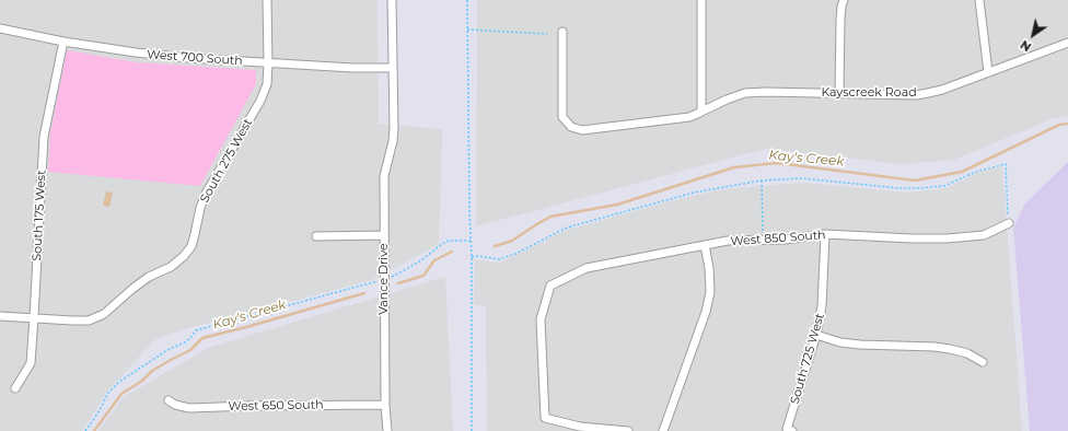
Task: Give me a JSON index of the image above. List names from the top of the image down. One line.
{"streets":{"street":["West 700 South","Kayscreek Road","South 275 West","South 175 West","West 850 South","Vance Drive","South 725 West","West 650 South"]},"crossings":[["West 700 South","South 275 West"],["West 700 South","South 175 West"],["West 700 South","Vance Drive"],["South 275 West","South 175 West"],["West 850 South","South 725 West"],["Vance Drive","West 650 South"]],"water":["Kay's Creek"],"north":"bottom left"}
